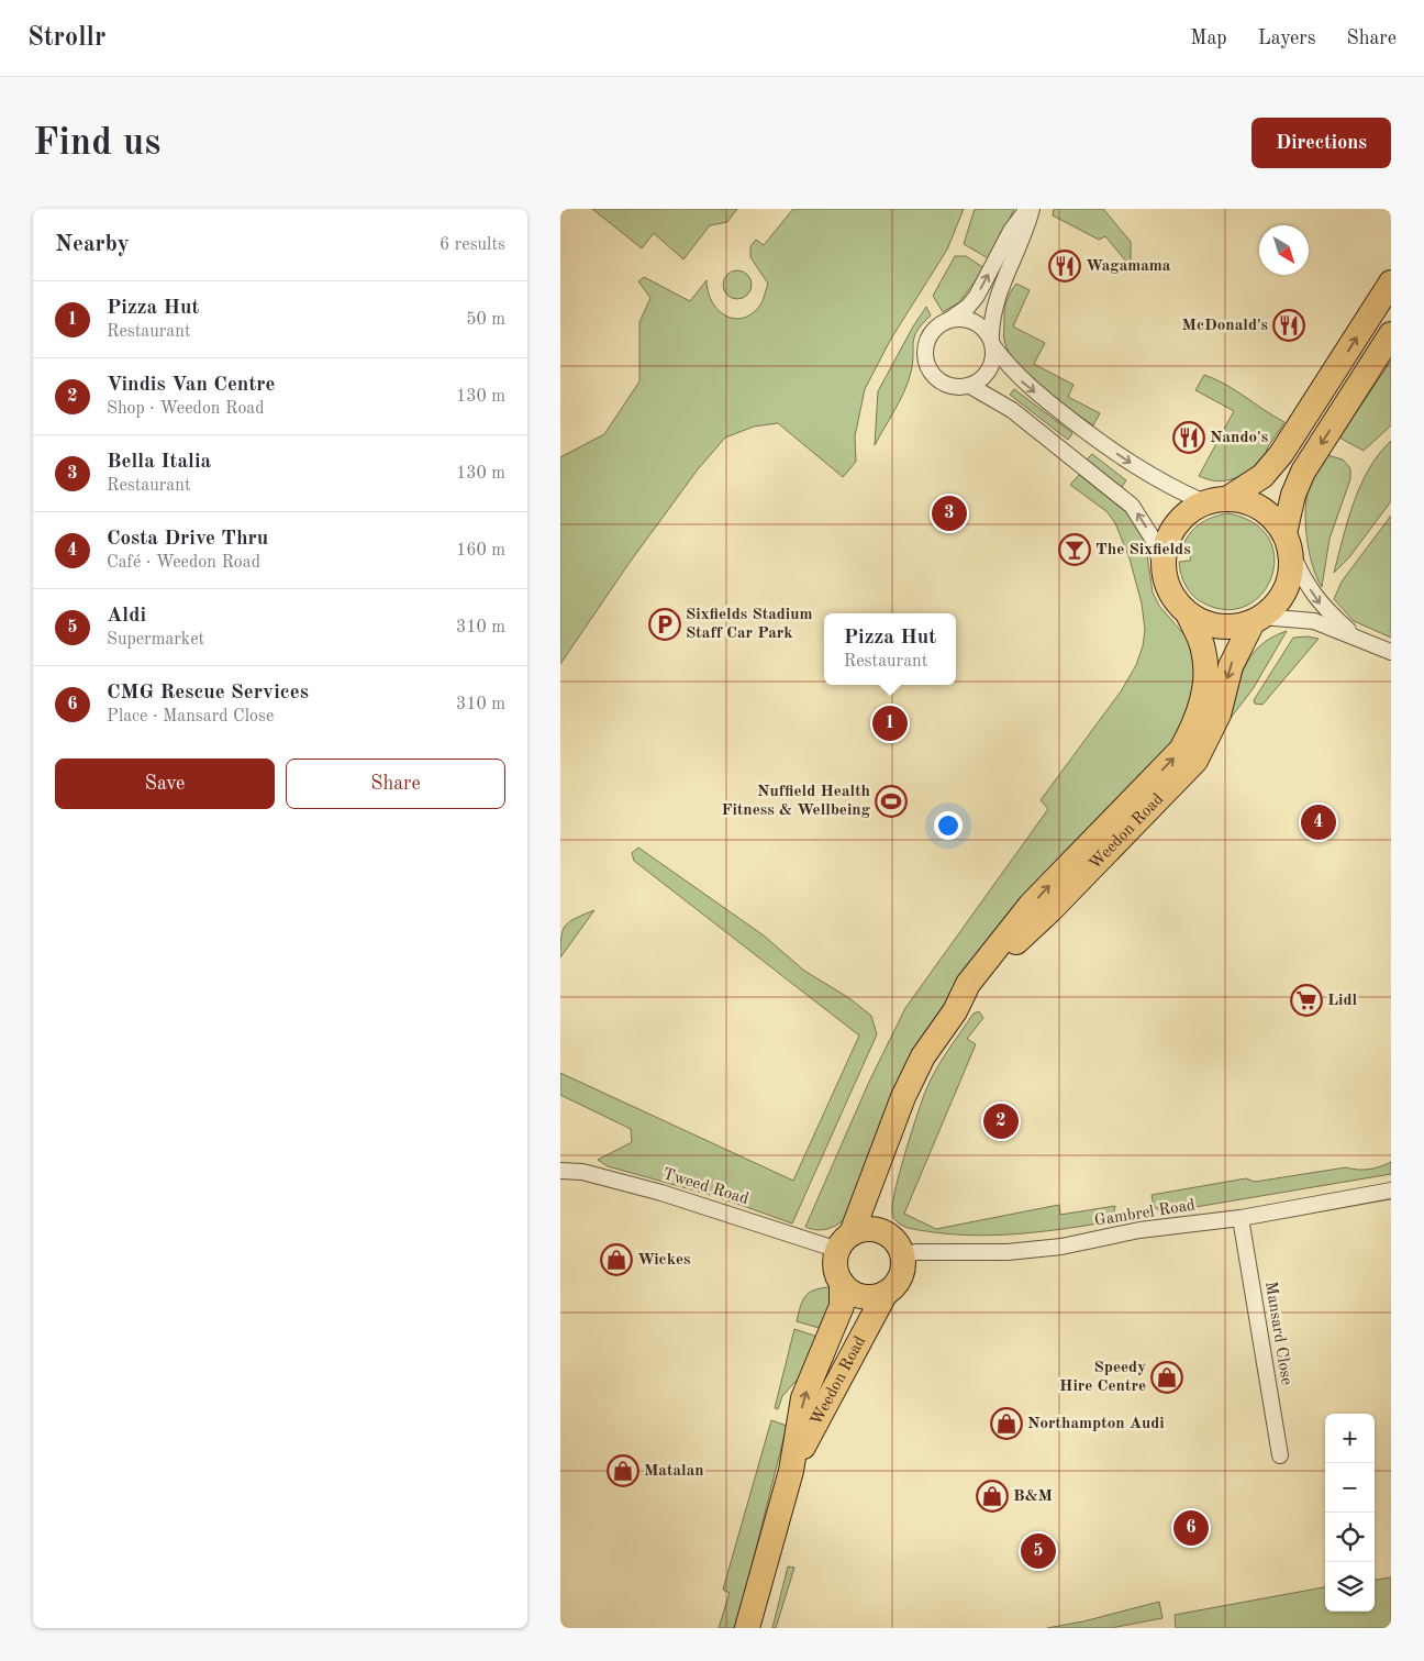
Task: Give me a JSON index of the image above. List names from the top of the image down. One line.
{"streets":{"main road":["Weedon Road"],"street":["Tweed Road","Gambrel Road","Mansard Close"]},"crossings":[["Weedon Road","Tweed Road"],["Weedon Road","Gambrel Road"],["Tweed Road","Gambrel Road"],["Gambrel Road","Mansard Close"]],"places":{"restaurant":["Wagamama","McDonald's","Nando's"],"bar":["The Sixfields"],"parking":["Sixfields Stadium Staff Car Park"],"sports":["Nuffield Health Fitness & Wellbeing"],"supermarket":["Lidl"],"shop":["Wickes","Speedy Hire Centre","Northampton Audi","Matalan","B&M"]},"north":"bottom right","page":{"header":"Strollr","nav":["Map","Layers","Share"],"buttons":["Directions",["Save","Share"]],"title":"Find us","heading":["Nearby","6 results"],"list":[{"mark":"1","name":"Pizza Hut","note":"Restaurant","value":"50 m"},{"mark":"2","name":"Vindis Van Centre","note":"Shop · Weedon Road","value":"130 m"},{"mark":"3","name":"Bella Italia","note":"Restaurant","value":"130 m"},{"mark":"4","name":"Costa Drive Thru","note":"Café · Weedon Road","value":"160 m"},{"mark":"5","name":"Aldi","note":"Supermarket","value":"310 m"},{"mark":"6","name":"CMG Rescue Services","note":"Place · Mansard Close","value":"310 m"}],"pins":["3","1","4","2","6","5"],"popup":["Pizza Hut","Restaurant"],"map_buttons":["+","−"]}}
